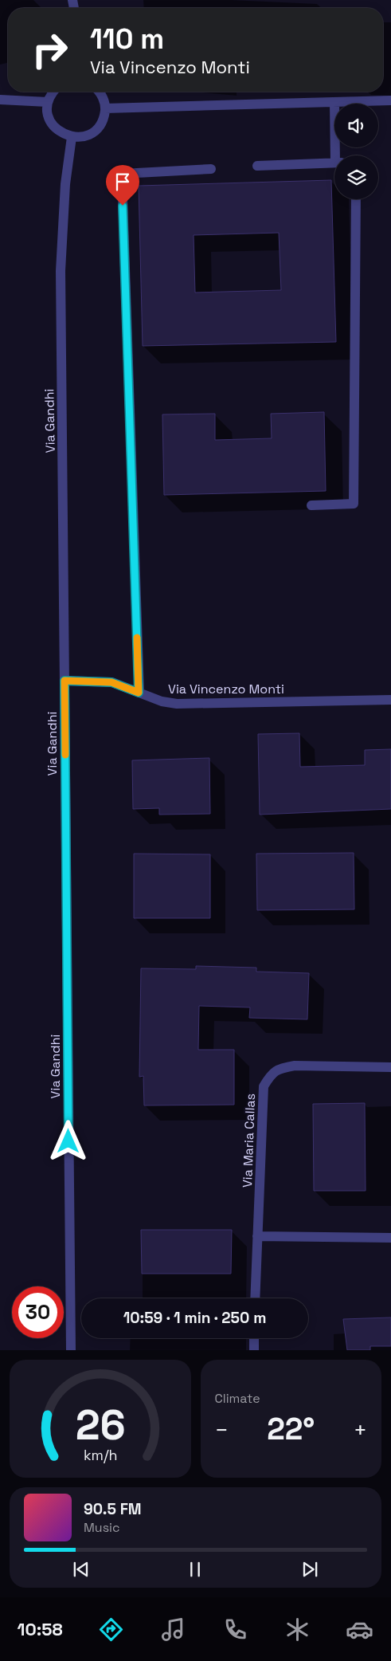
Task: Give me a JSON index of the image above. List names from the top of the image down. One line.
{"streets":{"street":["Via Gandhi","Via Vincenzo Monti","Via Maria Callas"]},"crossings":[["Via Gandhi","Via Vincenzo Monti"]],"page":{"turn":["110 m","Via Vincenzo Monti"],"limit":"30","trip":"10:59 · 1 min · 250 m","tile":"Climate","heat":["−","22°","+"],"song":["90.5 FM","Music"],"tabs":"10:58","gauge":["26","km/h"]}}
